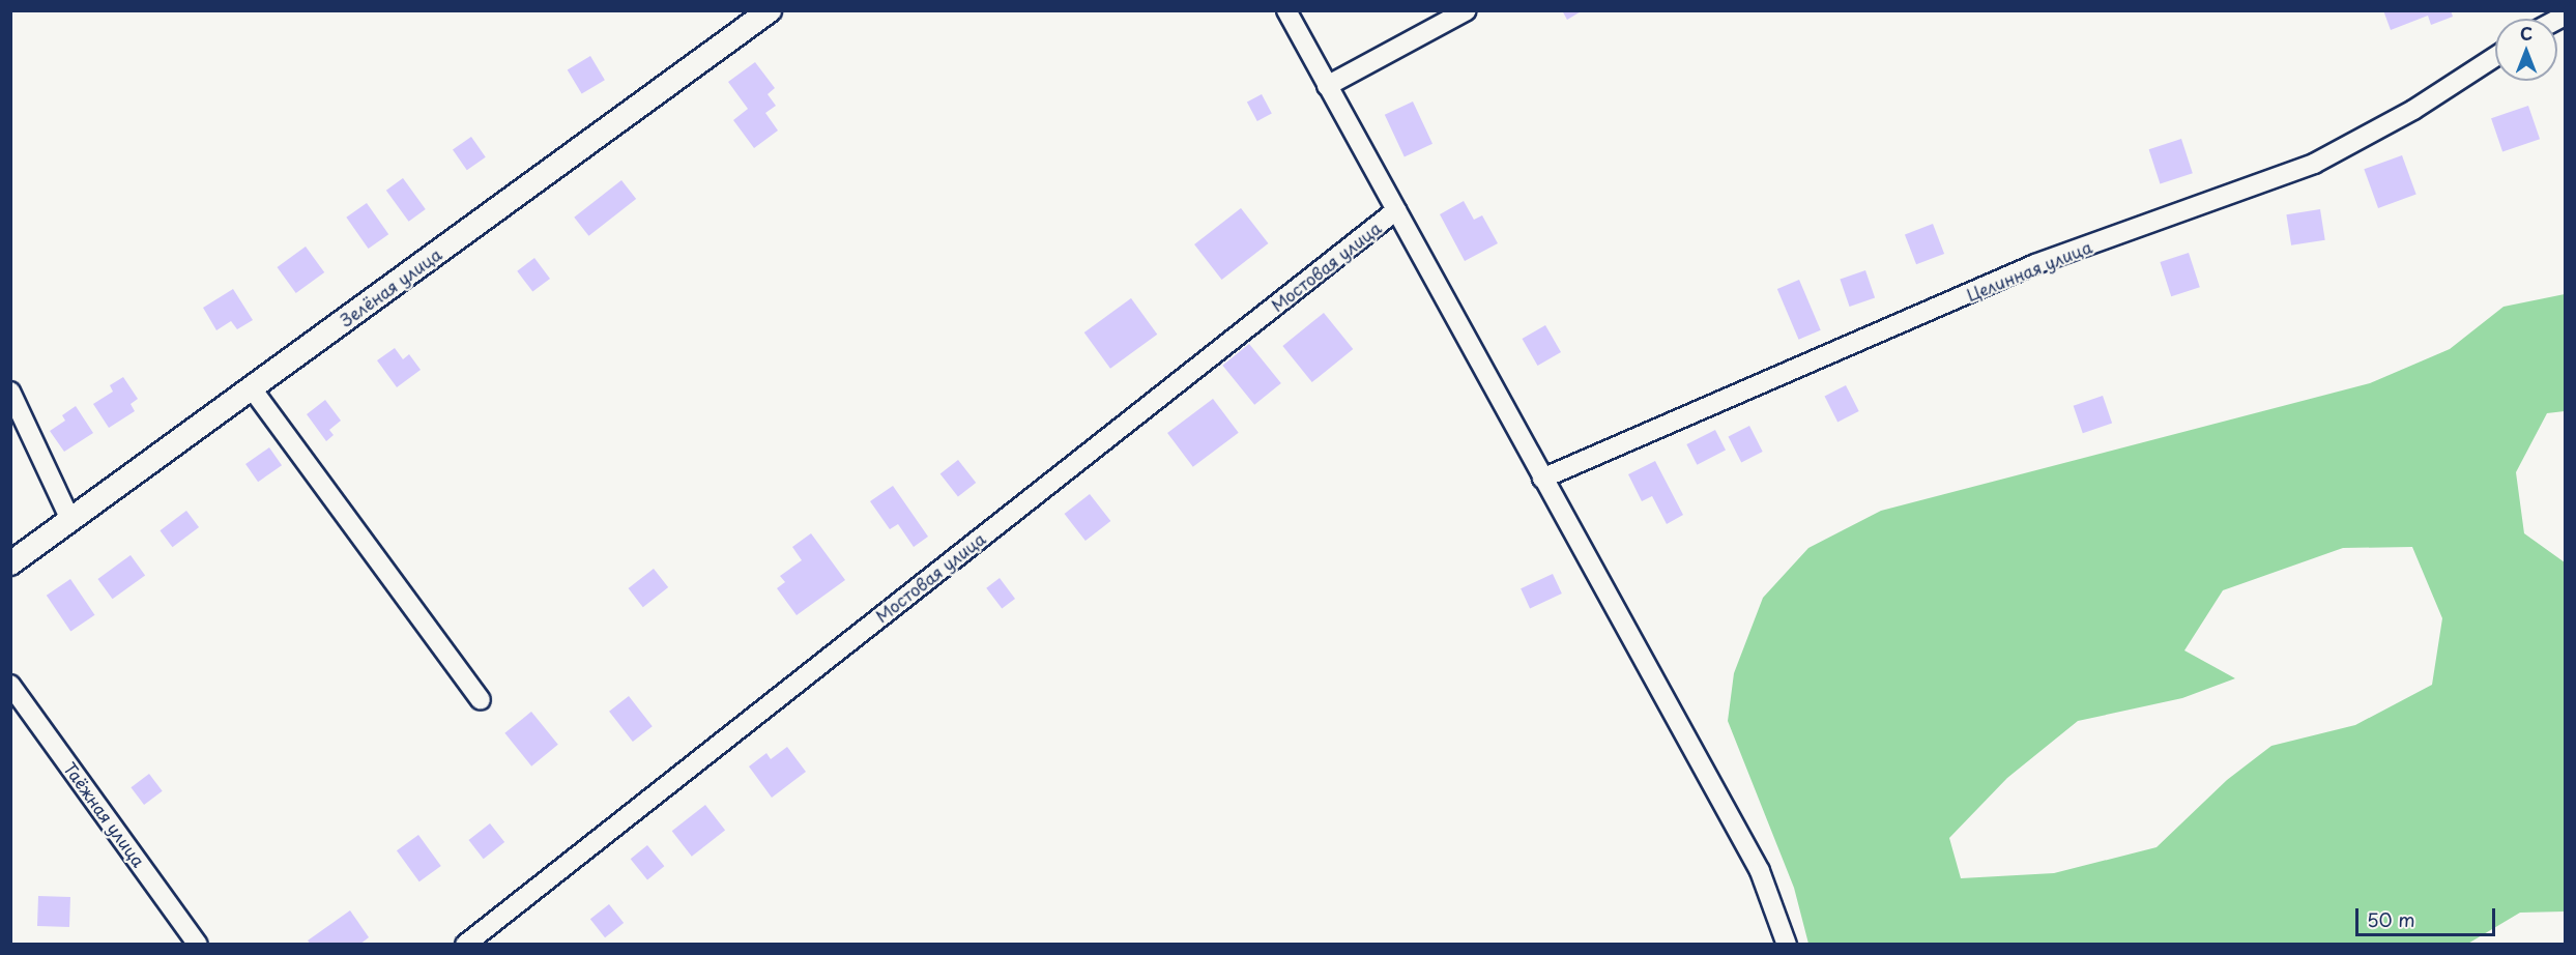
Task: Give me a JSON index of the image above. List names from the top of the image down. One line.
{"streets":{"main road":["Зелёная улица"],"street":["Мостовая улица","Целинная улица","Таёжная улица"]},"scale_bar":"50 m","north":"top"}
